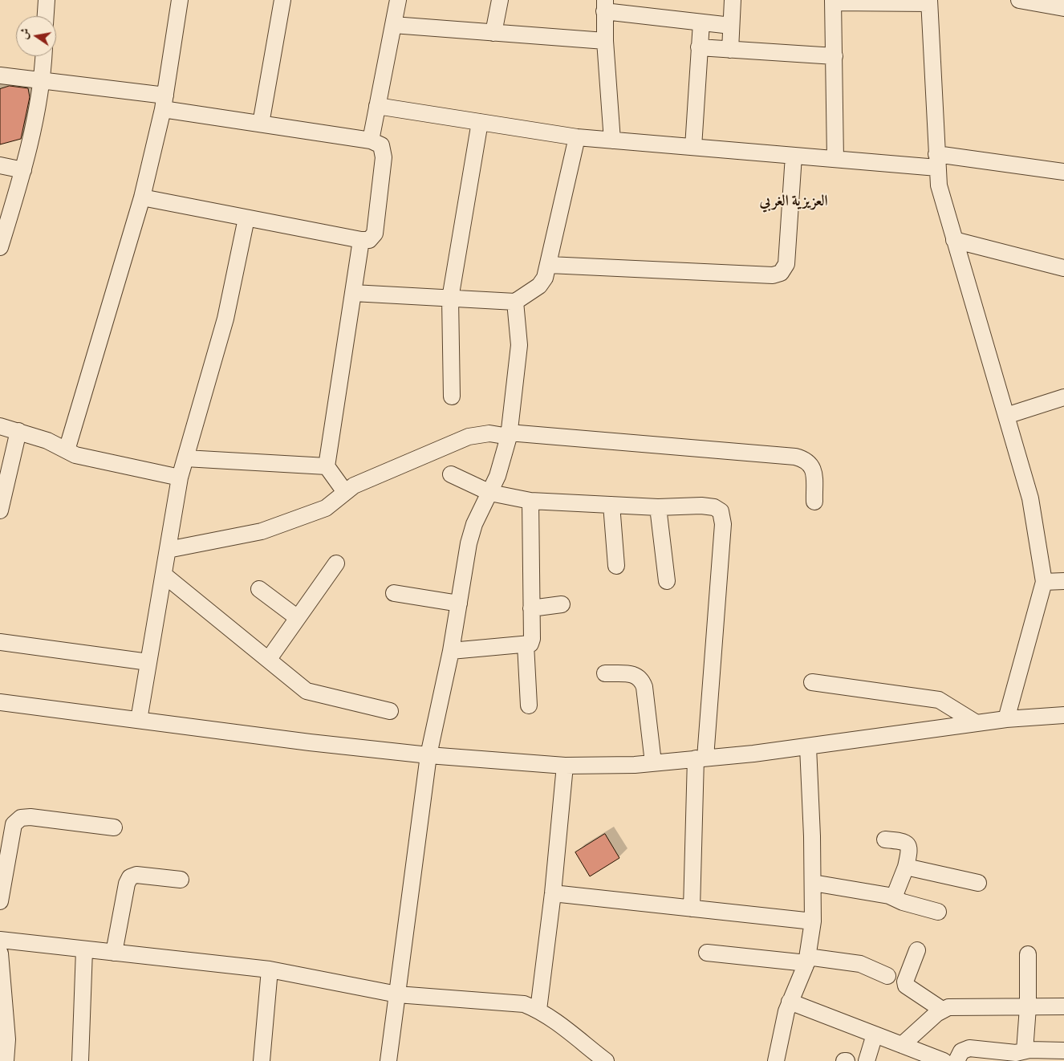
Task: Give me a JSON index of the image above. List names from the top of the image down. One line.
{"districts":["العزيزية الغربي"],"north":"left"}
